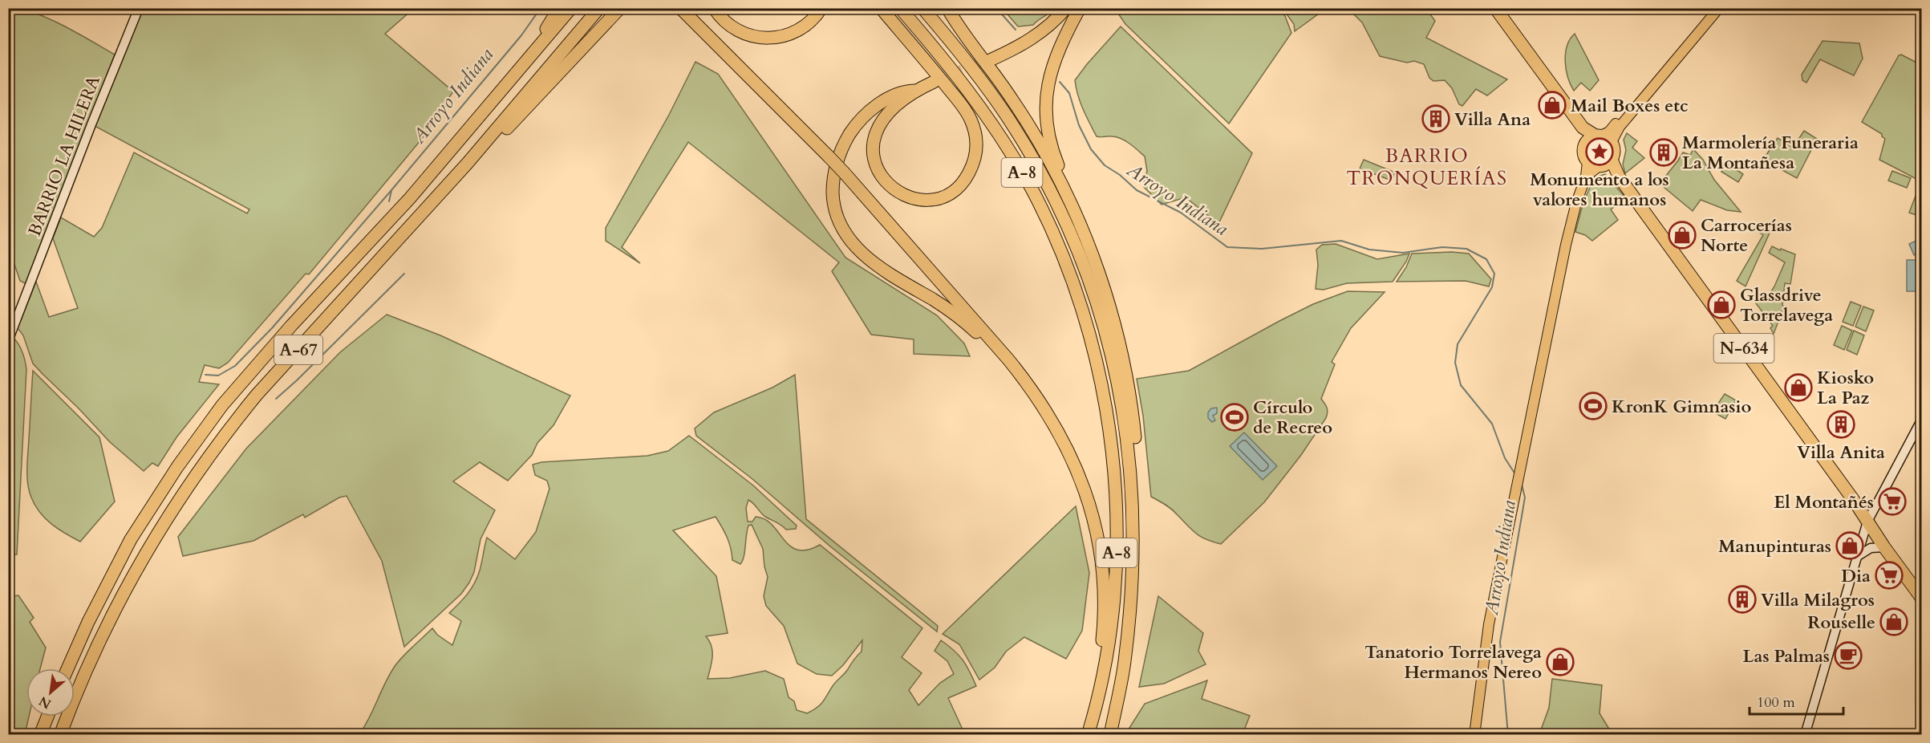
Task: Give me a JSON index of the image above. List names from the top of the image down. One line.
{"streets":{"highway":["A-8","N-634","A-67"],"main road":["BARRIO LA HILERA"]},"districts":["BARRIO TRONQUERÍAS"],"water":["Arroyo Indiana"],"places":{"shop":["Mail Boxes etc","Carrocerías Norte","Glassdrive Torrelavega","Kiosko La Paz","Manupinturas","Rouselle","Tanatorio Torrelavega Hermanos Nereo"],"building":["Villa Ana","Marmolería Funeraria La Montañesa","Villa Anita","Villa Milagros"],"place":["Monumento a los valores humanos"],"sports":["KronK Gimnasio","Círculo de Recreo"],"supermarket":["El Montañés","Dia"],"cafe":["Las Palmas"]},"scale_bar":"100 m","north":"bottom left"}
